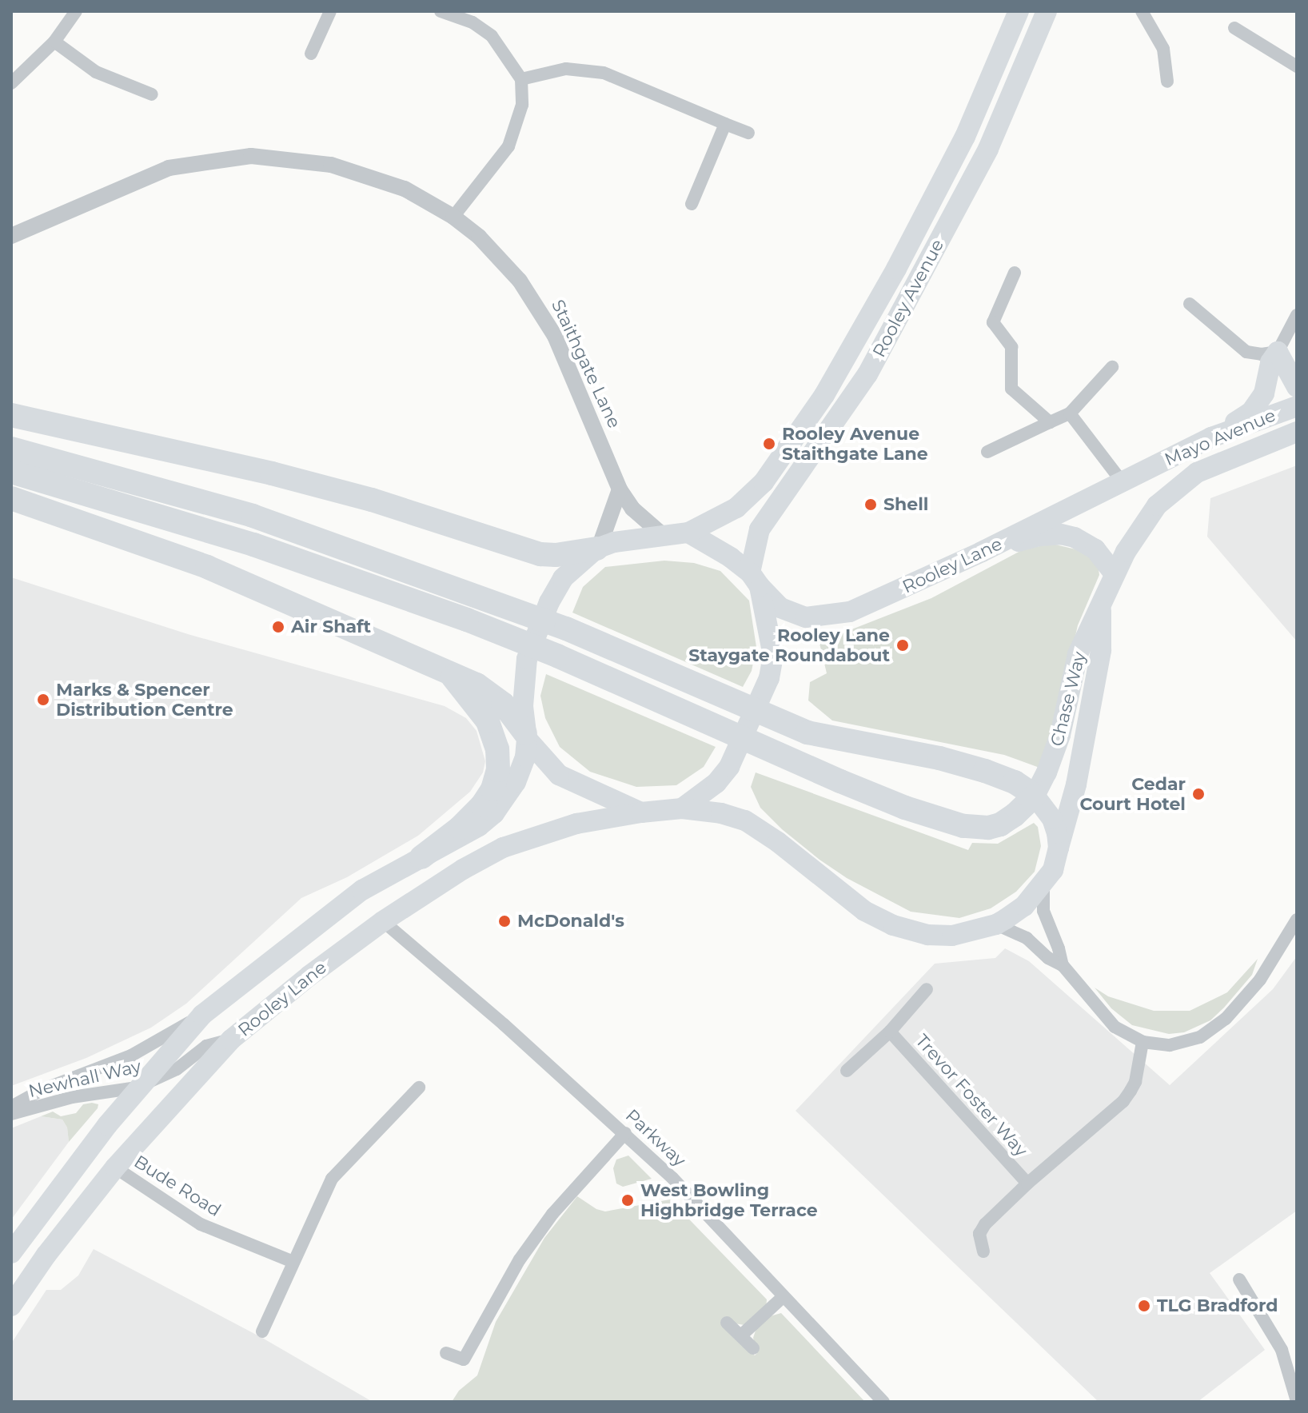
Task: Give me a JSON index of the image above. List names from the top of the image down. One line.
{"streets":{"main road":["Rooley Avenue","Mayo Avenue","Rooley Lane","Chase Way"],"street":["Staithgate Lane","Newhall Way","Trevor Foster Way","Parkway","Bude Road"]},"crossings":[["Rooley Avenue","Staithgate Lane"],["Rooley Avenue","Rooley Lane"],["Mayo Avenue","Rooley Lane"],["Mayo Avenue","Chase Way"],["Rooley Lane","Chase Way"],["Rooley Lane","Newhall Way"],["Rooley Lane","Parkway"],["Rooley Lane","Bude Road"]],"places":["Rooley Avenue Staithgate Lane","Shell","Air Shaft","Rooley Lane Staygate Roundabout","Marks & Spencer Distribution Centre","Cedar Court Hotel","McDonald's","West Bowling Highbridge Terrace","TLG Bradford"]}
